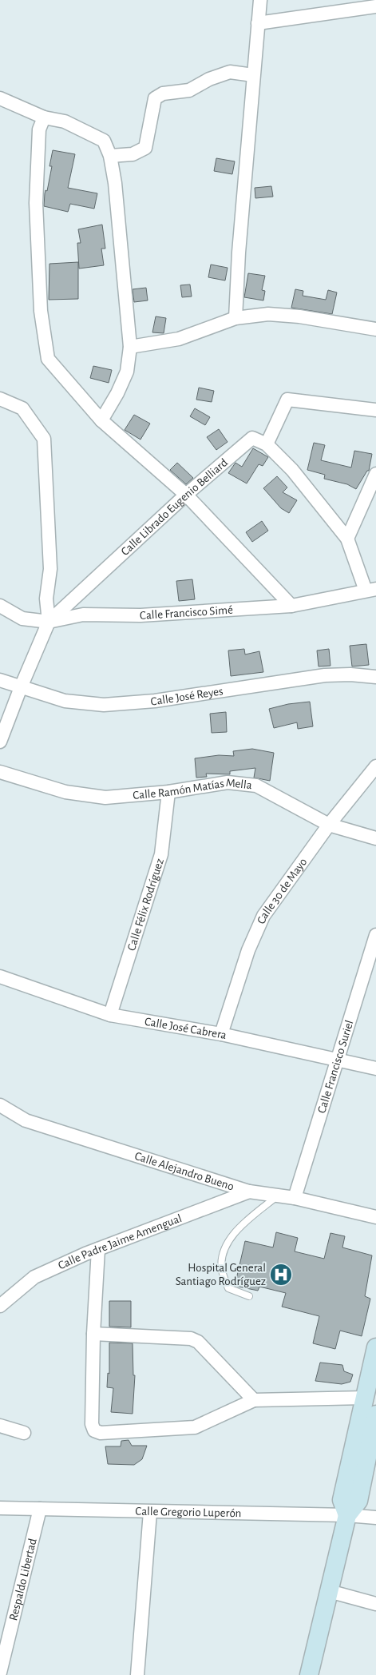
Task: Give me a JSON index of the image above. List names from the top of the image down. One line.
{"streets":{"street":["Calle Librado Eugenio Belliard","Calle Francisco Simé","Calle José Reyes","Calle Ramón Matías Mella","Calle 30 de Mayo","Calle Félix Rodríguez","Calle José Cabrera","Calle Francisco Suriel","Calle Alejandro Bueno","Calle Padre Jaime Amengual","Calle Gregorio Luperón","Respaldo Libertad"]},"crossings":[["Calle Librado Eugenio Belliard","Calle Francisco Simé"],["Calle Librado Eugenio Belliard","Calle José Reyes"],["Calle Ramón Matías Mella","Calle 30 de Mayo"],["Calle Ramón Matías Mella","Calle Félix Rodríguez"],["Calle 30 de Mayo","Calle José Cabrera"],["Calle Félix Rodríguez","Calle José Cabrera"],["Calle José Cabrera","Calle Francisco Suriel"],["Calle Francisco Suriel","Calle Alejandro Bueno"],["Calle Alejandro Bueno","Calle Padre Jaime Amengual"],["Calle Gregorio Luperón","Respaldo Libertad"]],"places":{"hospital":["Hospital General Santiago Rodríguez"]}}
